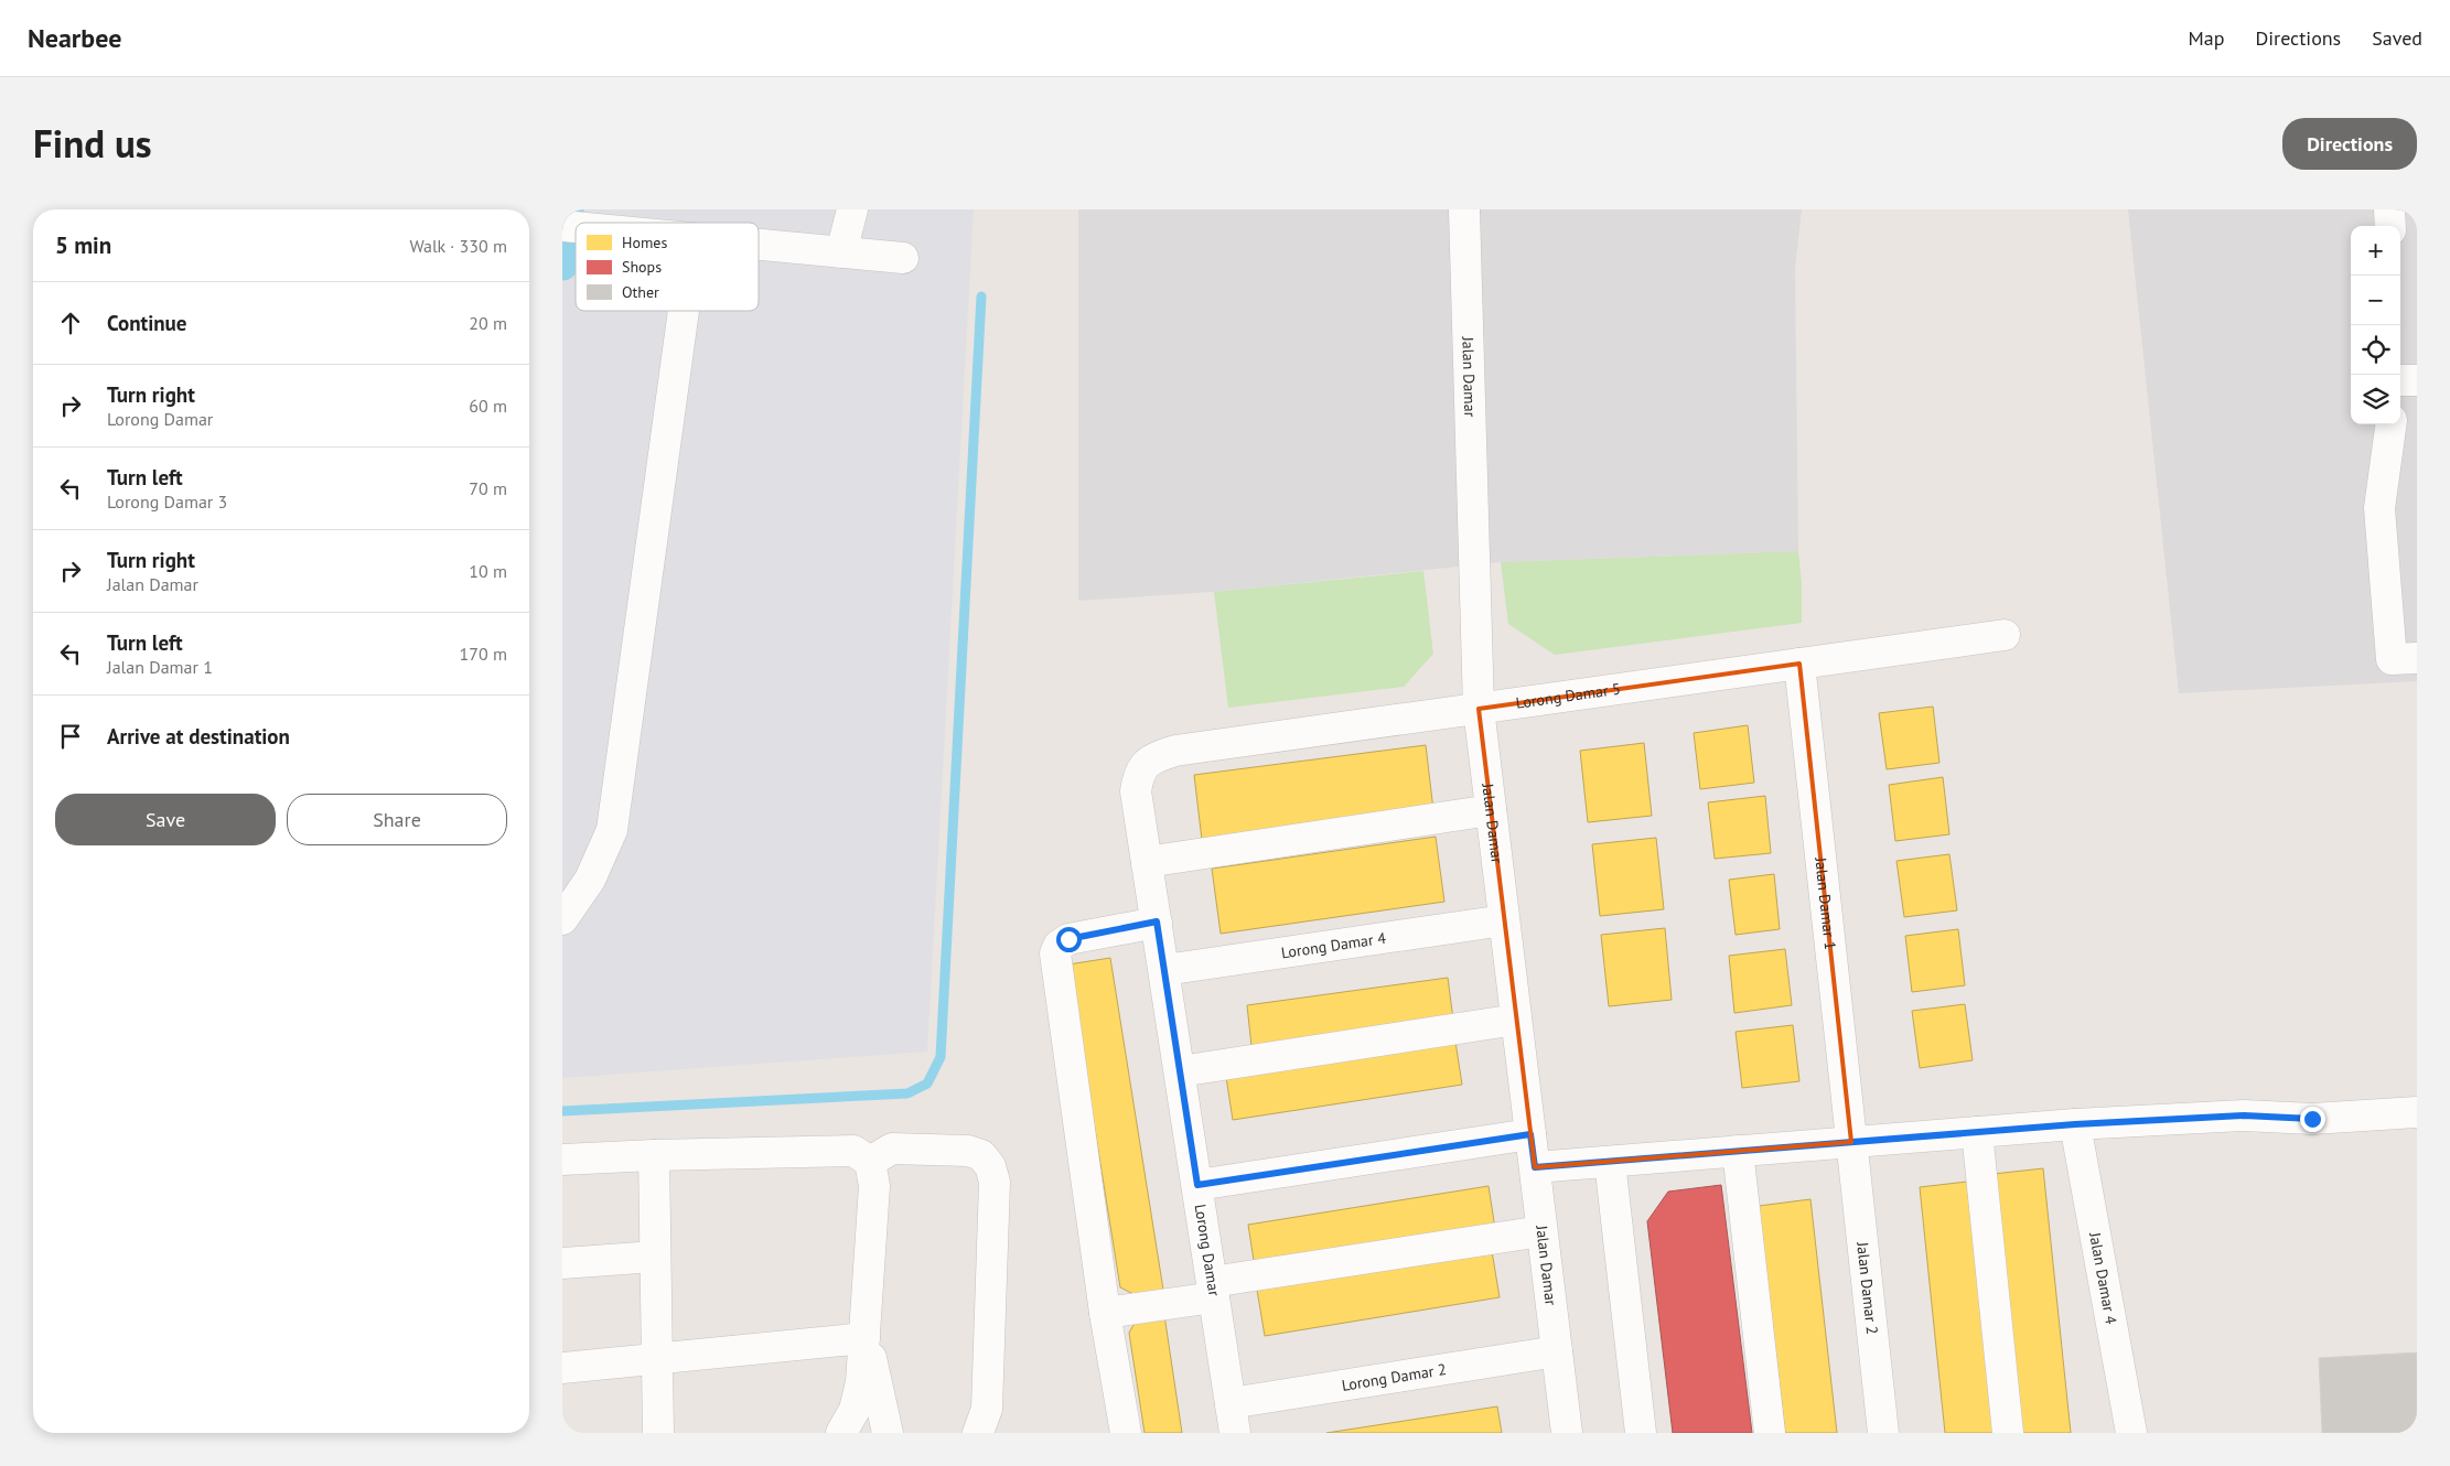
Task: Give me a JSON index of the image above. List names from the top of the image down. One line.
{"streets":{"street":["Jalan Damar","Lorong Damar 5","Jalan Damar 1","Lorong Damar 4","Lorong Damar","Jalan Damar 4","Jalan Damar 2","Lorong Damar 2"]},"crossings":[["Jalan Damar","Lorong Damar 5"],["Jalan Damar","Lorong Damar 4"],["Jalan Damar","Lorong Damar 2"],["Lorong Damar 5","Jalan Damar 1"],["Lorong Damar 5","Lorong Damar"],["Jalan Damar 1","Jalan Damar 2"],["Lorong Damar 4","Lorong Damar"],["Lorong Damar","Lorong Damar 2"]],"legend":["Homes","Shops","Other"],"page":{"header":"Nearbee","nav":["Map","Directions","Saved"],"title":"Find us","buttons":["Directions",["Save","Share"]],"heading":["5 min","Walk · 330 m"],"map_buttons":["+","−"],"list":[["Continue","20 m"],["Turn right","Lorong Damar","60 m"],["Turn left","Lorong Damar 3","70 m"],["Turn right","Jalan Damar","10 m"],["Turn left","Jalan Damar 1","170 m"],"Arrive at destination"]}}
